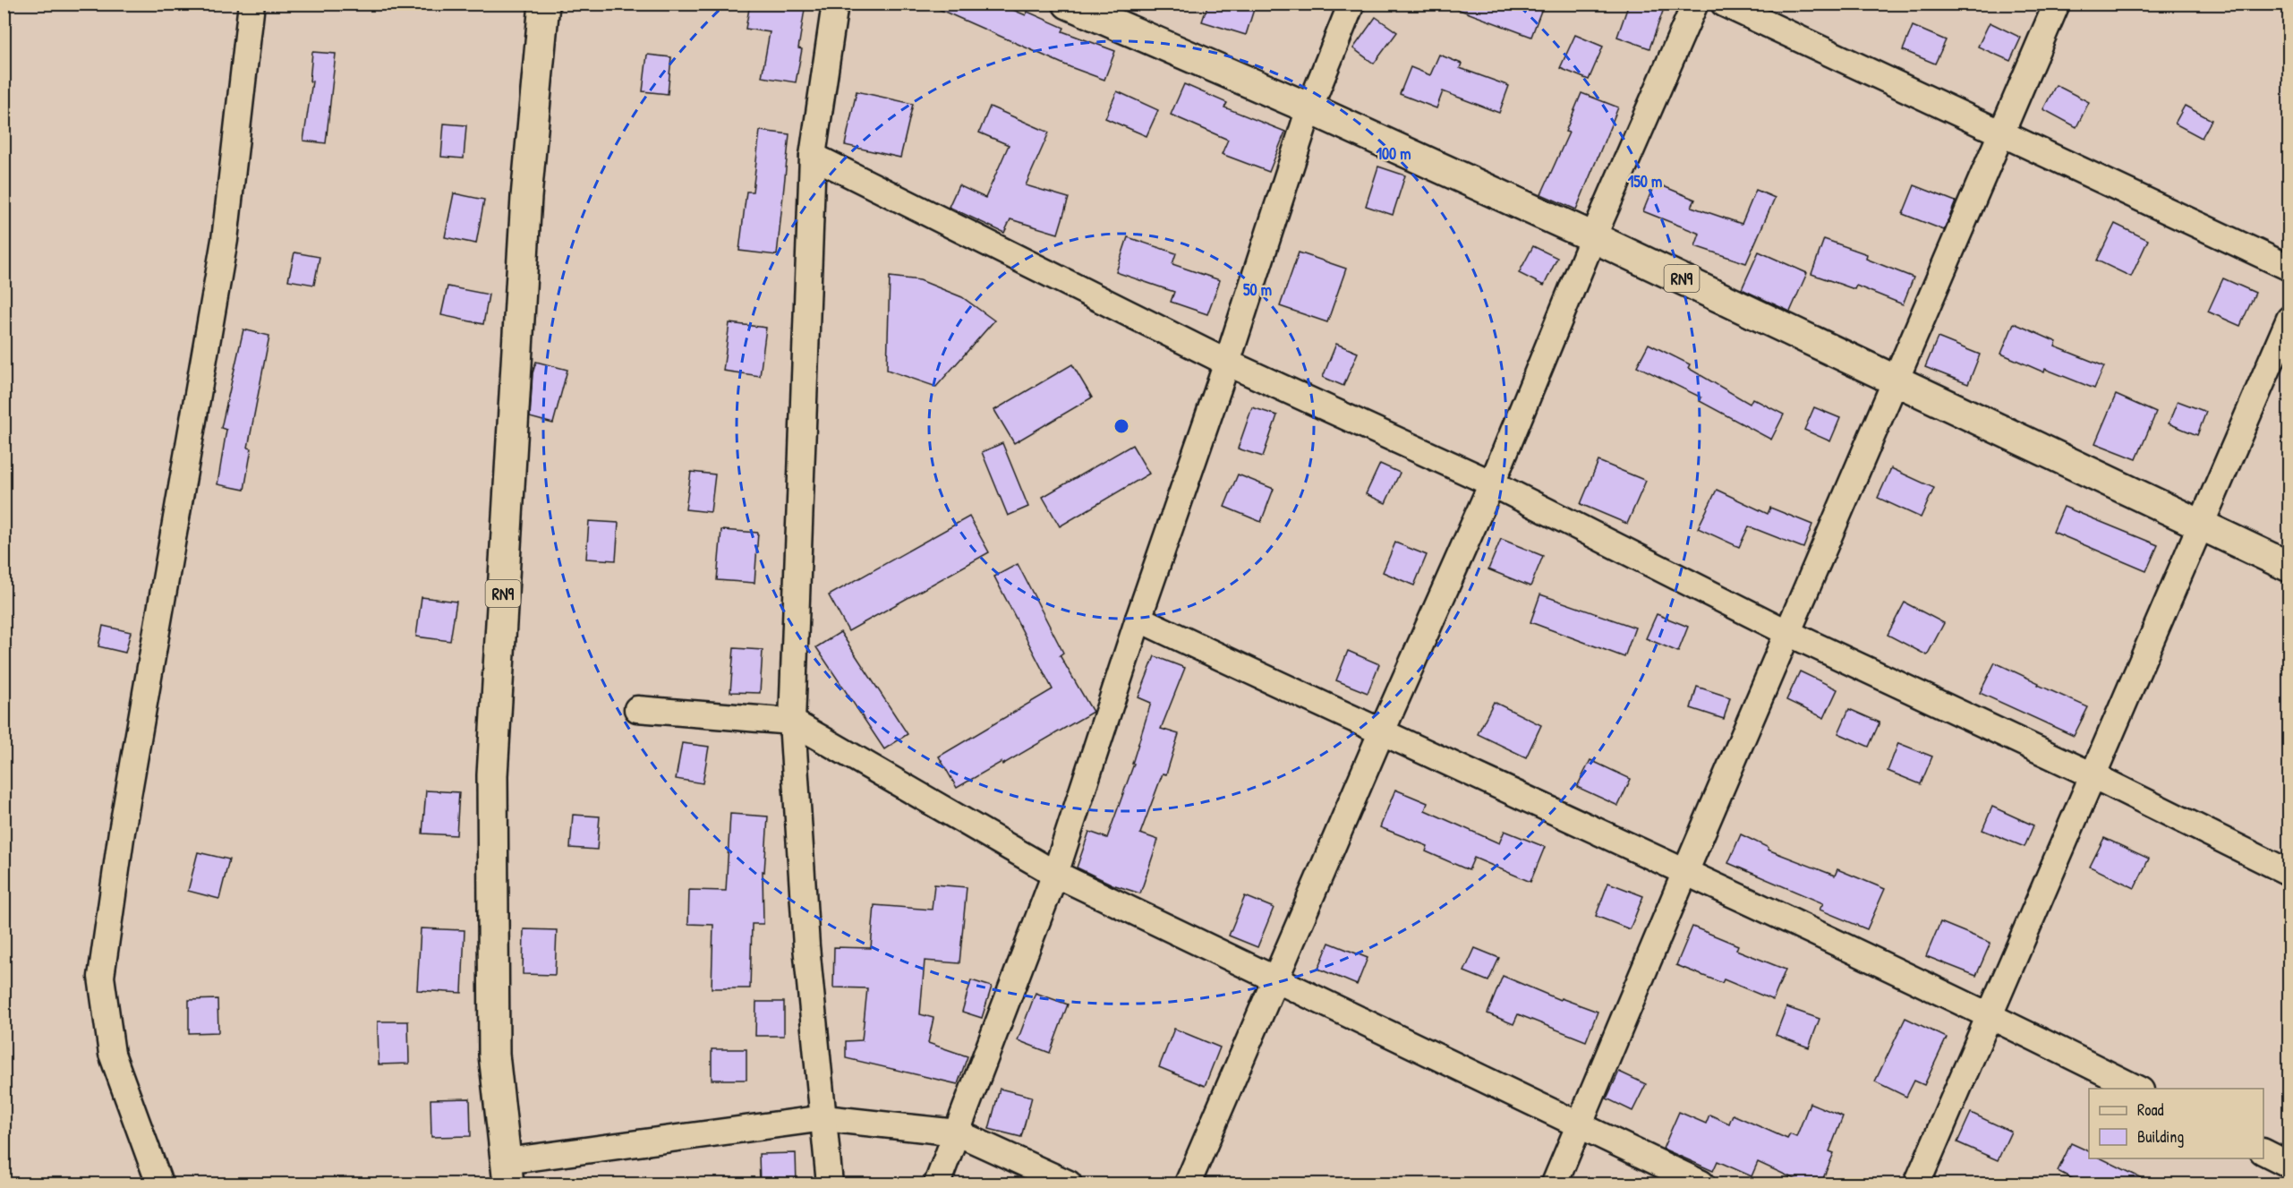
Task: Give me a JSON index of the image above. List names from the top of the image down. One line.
{"streets":{"main road":["RN9"]},"legend":["Road","Building"],"rings":["100 m","150 m","50 m"]}
